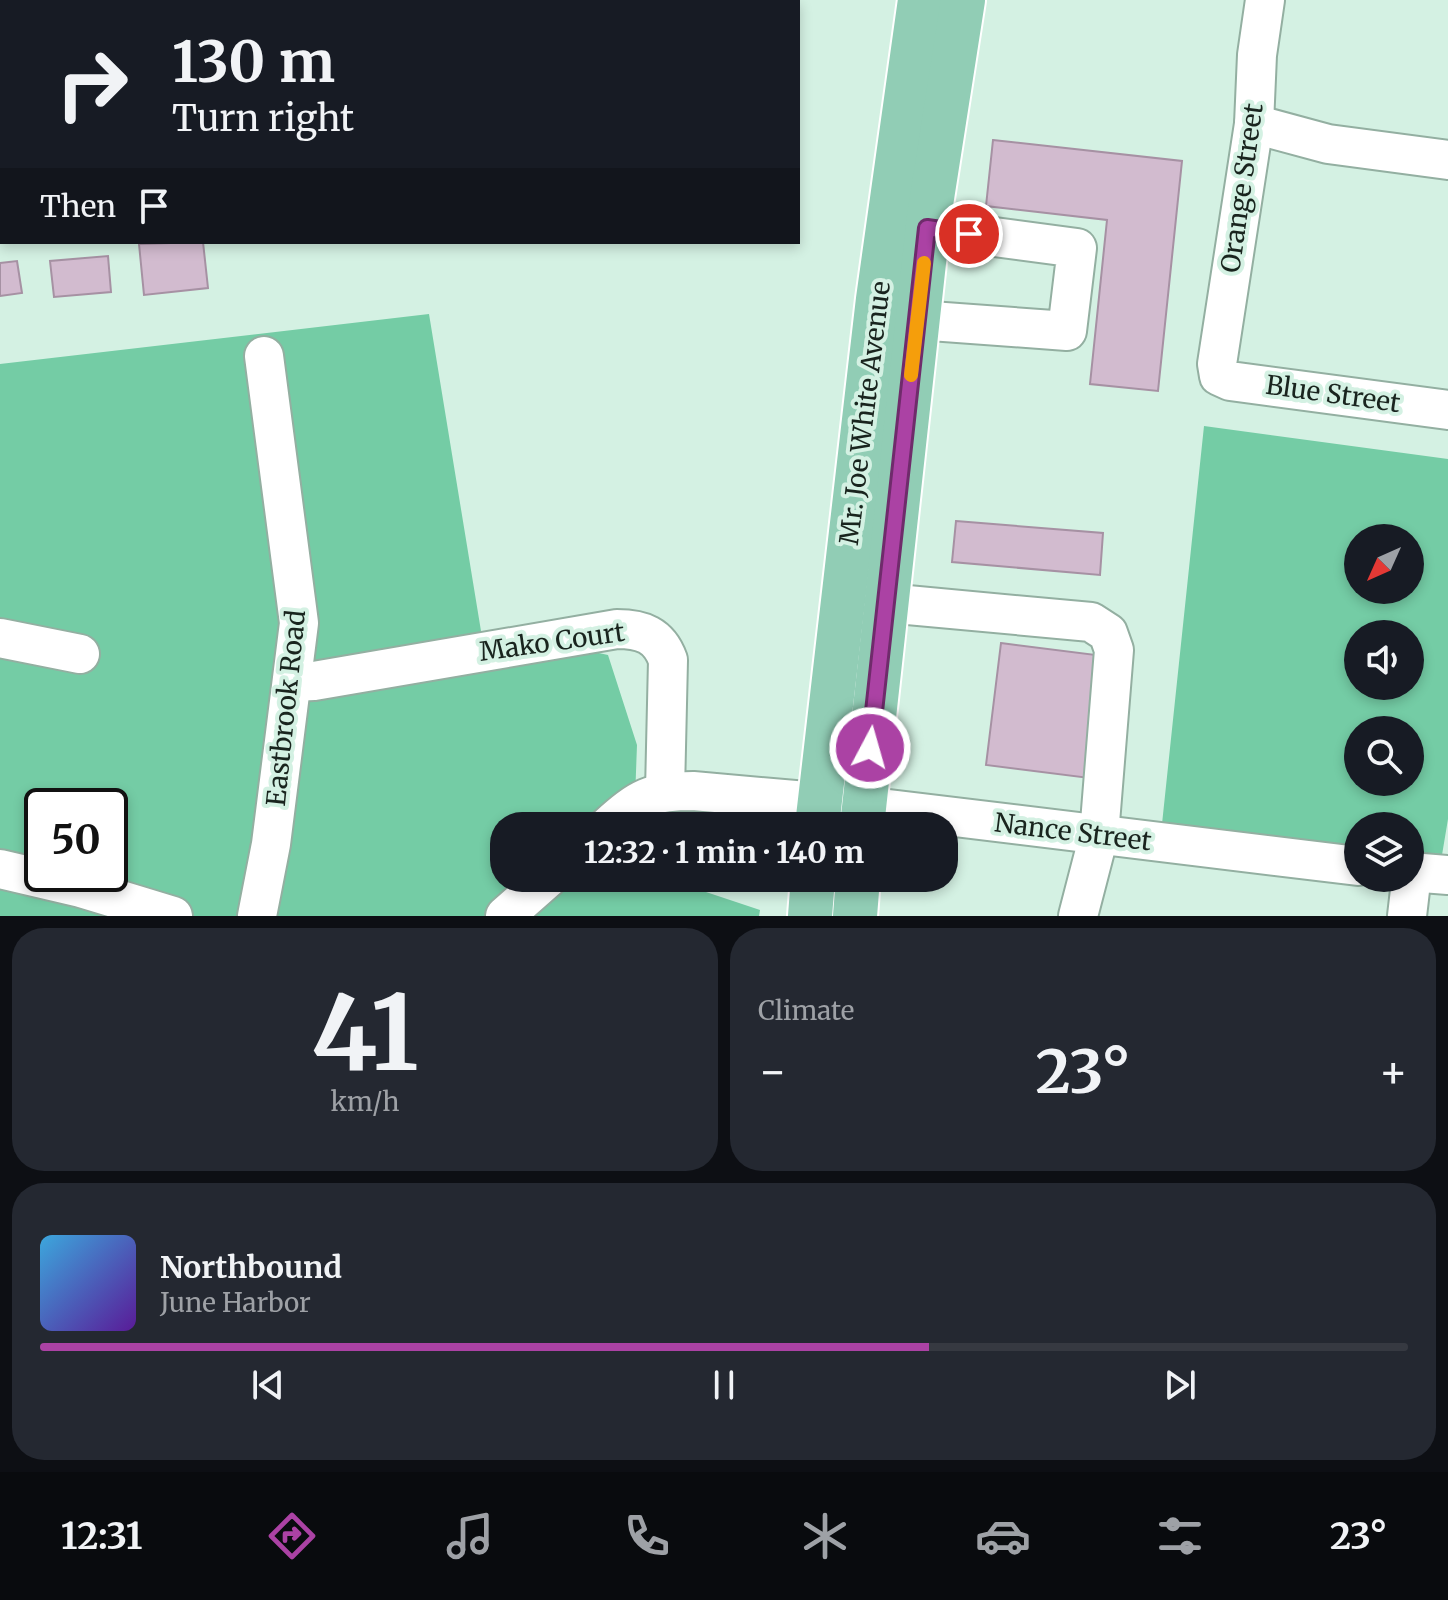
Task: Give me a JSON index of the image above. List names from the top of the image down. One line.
{"streets":{"main road":["Mr. Joe White Avenue"],"street":["Orange Street","Blue Street","Mako Court","Eastbrook Road","Nance Street"]},"crossings":[["Orange Street","Blue Street"],["Mako Court","Eastbrook Road"],["Mako Court","Nance Street"]],"north":"bottom left","page":{"turn":["130 m","Turn right"],"then":"Then","limit":"50","trip":"12:32 · 1 min · 140 m","tile":[["41","km/h"],"Climate"],"heat":["−","23°","+"],"song":["Northbound","June Harbor"],"tabs":["12:31","23°"]}}
